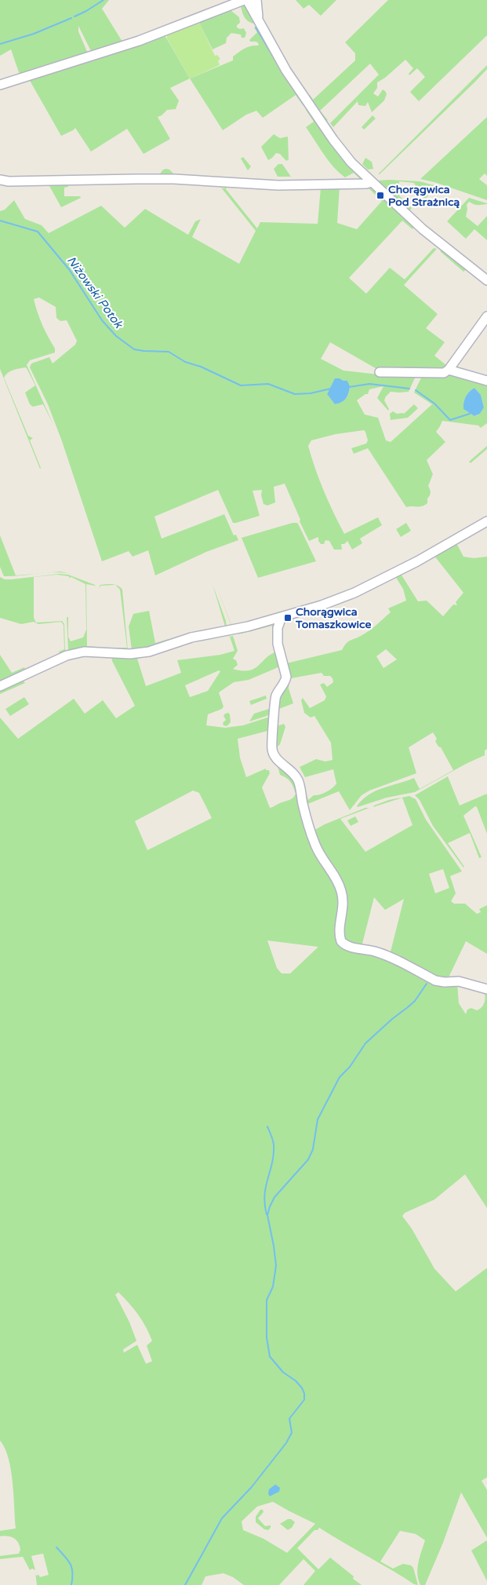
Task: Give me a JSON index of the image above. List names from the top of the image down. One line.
{"water":["Niżowski Potok"],"places":{"transit":["Chorągwica Pod Strażnicą","Chorągwica Tomaszkowice"]}}
